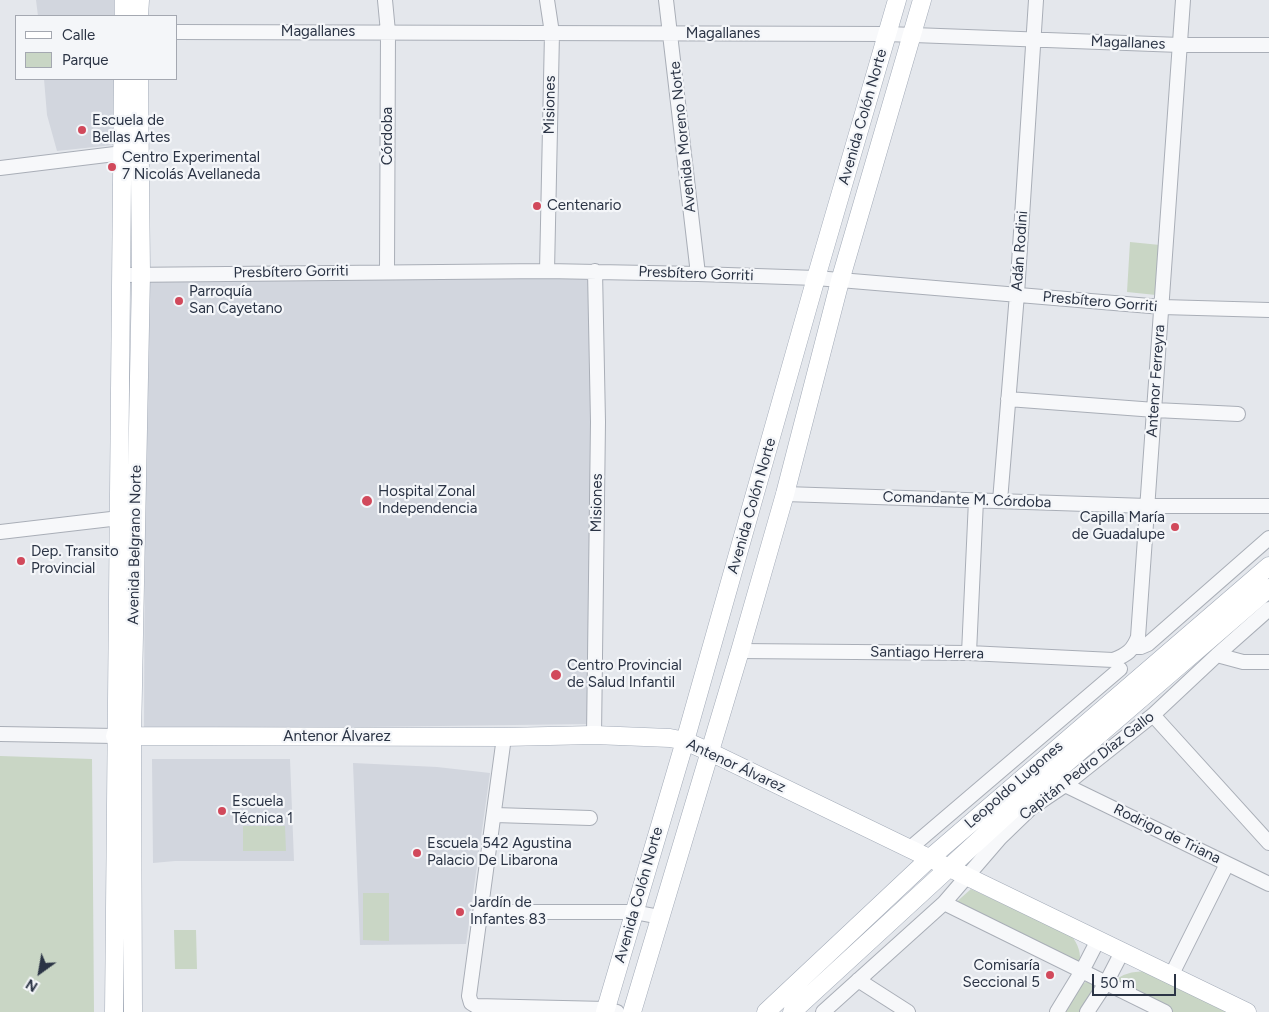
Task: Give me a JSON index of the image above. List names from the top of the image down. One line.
{"streets":{"main road":["Avenida Colón Norte","Avenida Belgrano Norte","Antenor Álvarez","Leopoldo Lugones"],"street":["Magallanes","Misiones","Córdoba","Avenida Moreno Norte","Adán Rodini","Presbítero Gorriti","Antenor Ferreyra","Comandante M. Córdoba","Santiago Herrera","Capitán Pedro Díaz Gallo","Rodrigo de Triana"]},"crossings":[["Magallanes","Misiones"],["Magallanes","Avenida Colón Norte"],["Magallanes","Córdoba"],["Magallanes","Avenida Moreno Norte"],["Magallanes","Adán Rodini"],["Magallanes","Antenor Ferreyra"],["Misiones","Presbítero Gorriti"],["Misiones","Antenor Álvarez"],["Avenida Colón Norte","Presbítero Gorriti"],["Avenida Colón Norte","Comandante M. Córdoba"],["Avenida Colón Norte","Santiago Herrera"],["Avenida Colón Norte","Antenor Álvarez"],["Córdoba","Presbítero Gorriti"],["Avenida Moreno Norte","Presbítero Gorriti"],["Adán Rodini","Presbítero Gorriti"],["Adán Rodini","Comandante M. Córdoba"],["Presbítero Gorriti","Antenor Ferreyra"],["Presbítero Gorriti","Avenida Belgrano Norte"],["Antenor Ferreyra","Comandante M. Córdoba"],["Avenida Belgrano Norte","Antenor Álvarez"],["Antenor Álvarez","Capitán Pedro Díaz Gallo"],["Antenor Álvarez","Leopoldo Lugones"],["Capitán Pedro Díaz Gallo","Rodrigo de Triana"]],"places":["Escuela de Bellas Artes","Centro Experimental 7 Nicolás Avellaneda","Centenario","Parroquía San Cayetano","Hospital Zonal Independencia","Capilla María de Guadalupe","Dep. Transito Provincial","Centro Provincial de Salud Infantil","Escuela Técnica 1","Escuela 542 Agustina Palacio De Libarona","Jardín de Infantes 83","Comisaría Seccional 5"],"legend":["Calle","Parque"],"scale_bar":"50 m","north":"bottom left"}
